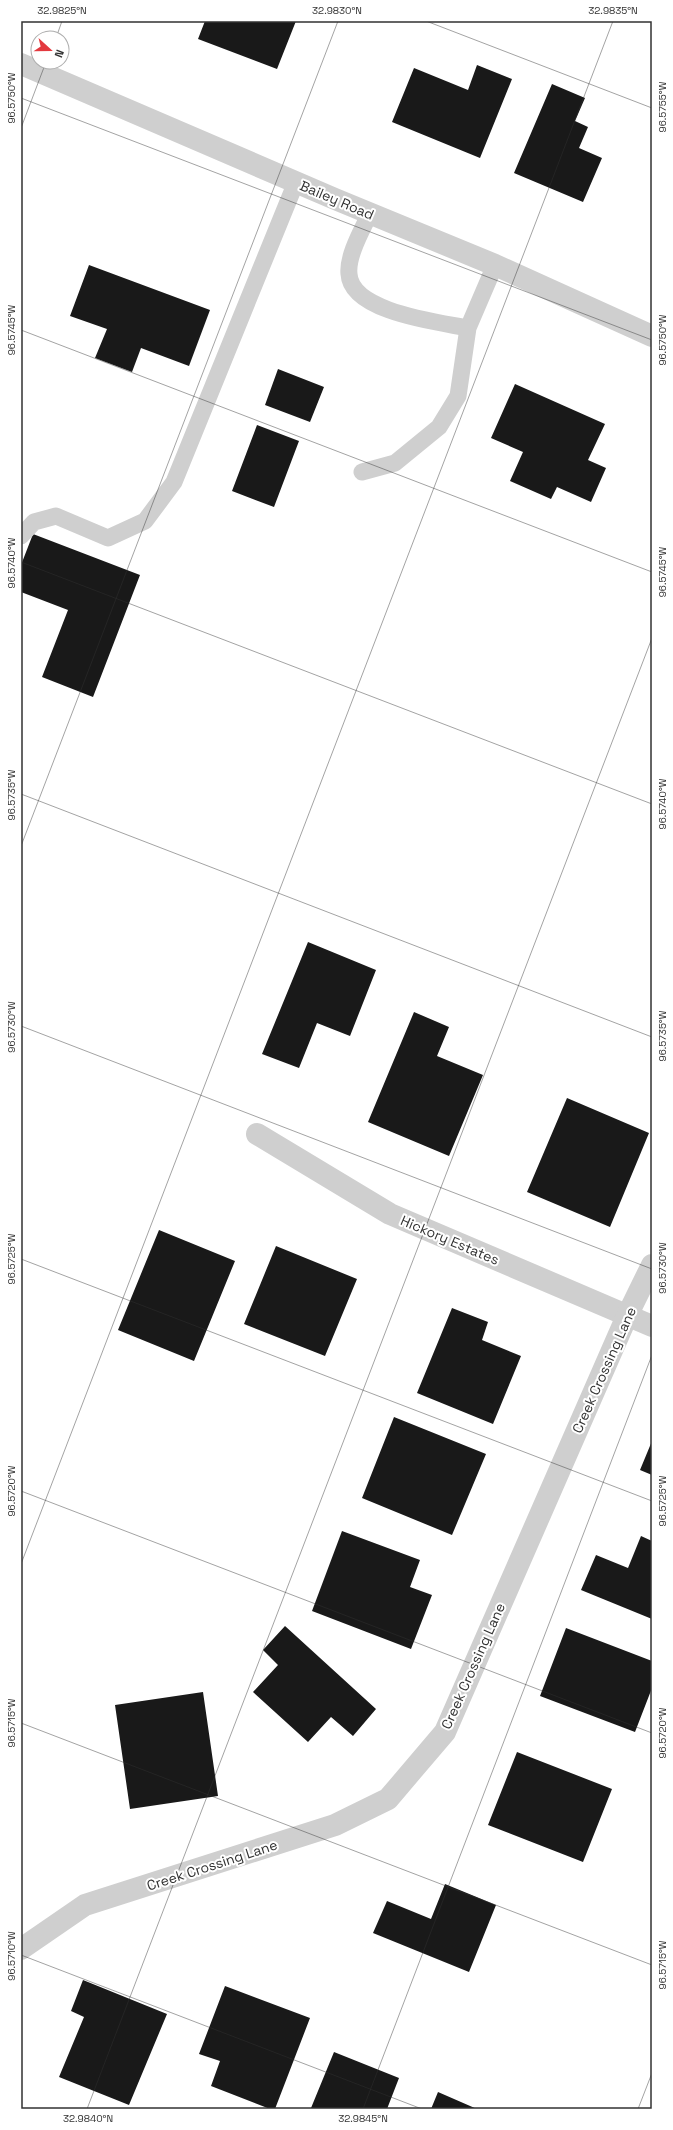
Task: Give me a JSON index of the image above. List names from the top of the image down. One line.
{"streets":{"street":["Bailey Road","Hickory Estates","Creek Crossing Lane"]},"crossings":[["Hickory Estates","Creek Crossing Lane"]],"north":"right","coordinates":["32.9825°N","32.9830°N","32.9835°N","96.5750°W","96.5755°W","96.5745°W","96.5740°W","96.5735°W","96.5730°W","96.5725°W","96.5720°W","96.5715°W","96.5710°W","32.9840°N","32.9845°N"]}
